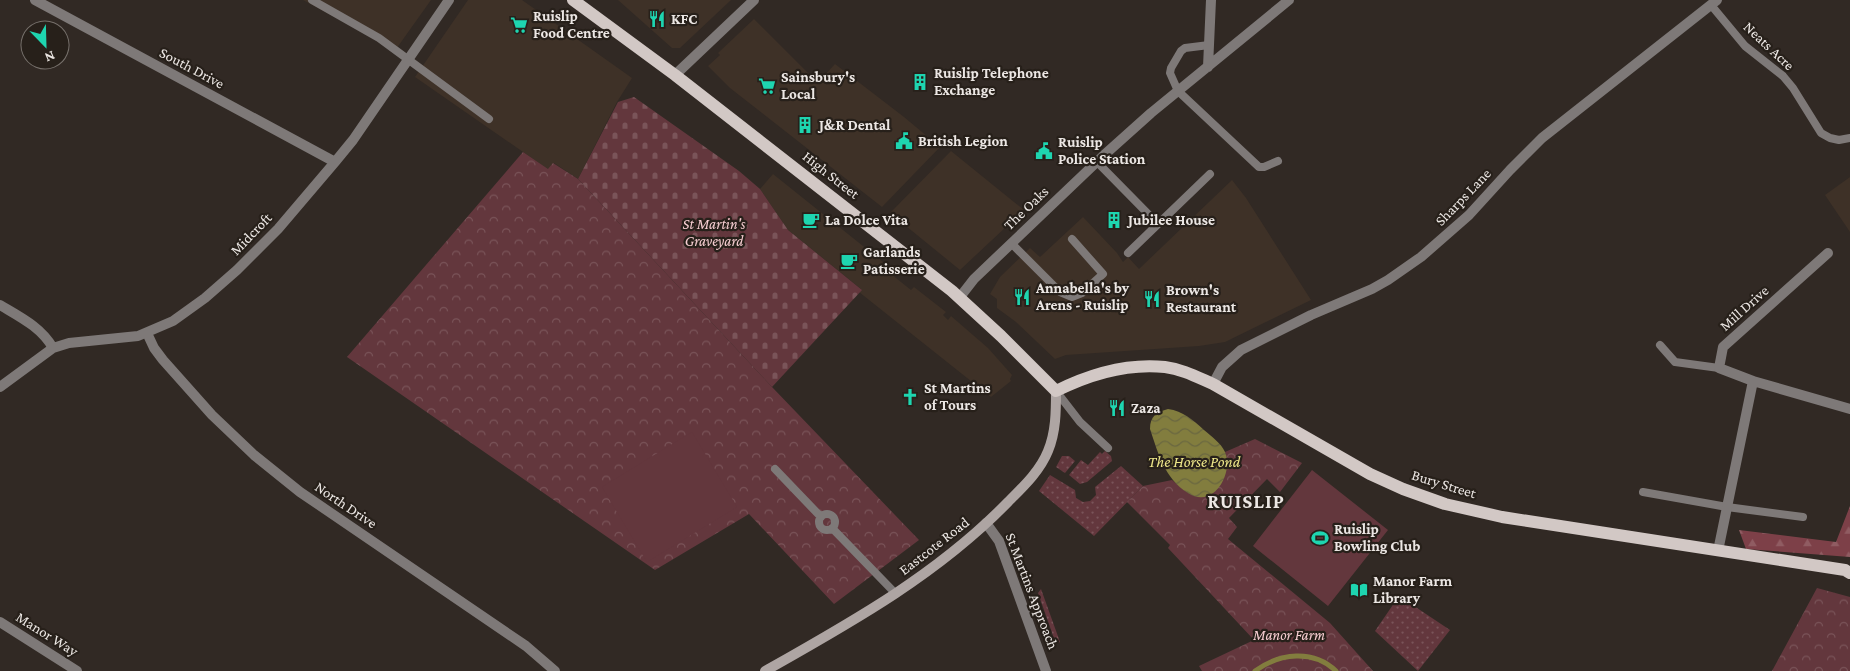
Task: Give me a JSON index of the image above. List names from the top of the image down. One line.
{"streets":{"main road":["High Street","Bury Street","Eastcote Road"],"street":["South Drive","Sharps Lane","The Oaks","Midcroft","Mill Drive","North Drive","St Martins Approach","Manor Way"],"lane":["Neats Acre"]},"crossings":[["Neats Acre","Sharps Lane"],["South Drive","Midcroft"],["High Street","The Oaks"],["High Street","Bury Street"],["High Street","Eastcote Road"],["Sharps Lane","Bury Street"],["Midcroft","North Drive"],["Bury Street","Eastcote Road"],["Eastcote Road","St Martins Approach"]],"districts":["RUISLIP"],"water":["The Horse Pond"],"parks":["St Martin's Graveyard","Manor Farm"],"places":{"restaurant":["KFC","Annabella's by Arens - Ruislip","Brown's Restaurant","Zaza"],"supermarket":["Ruislip Food Centre","Sainsbury's Local"],"building":["Ruislip Telephone Exchange","J&R Dental","Jubilee House"],"public building":["British Legion","Ruislip Police Station"],"cafe":["La Dolce Vita","Garlands Patisserie"],"church":["St Martins of Tours"],"sports":["Ruislip Bowling Club"],"library":["Manor Farm Library"]},"north":"bottom right"}
